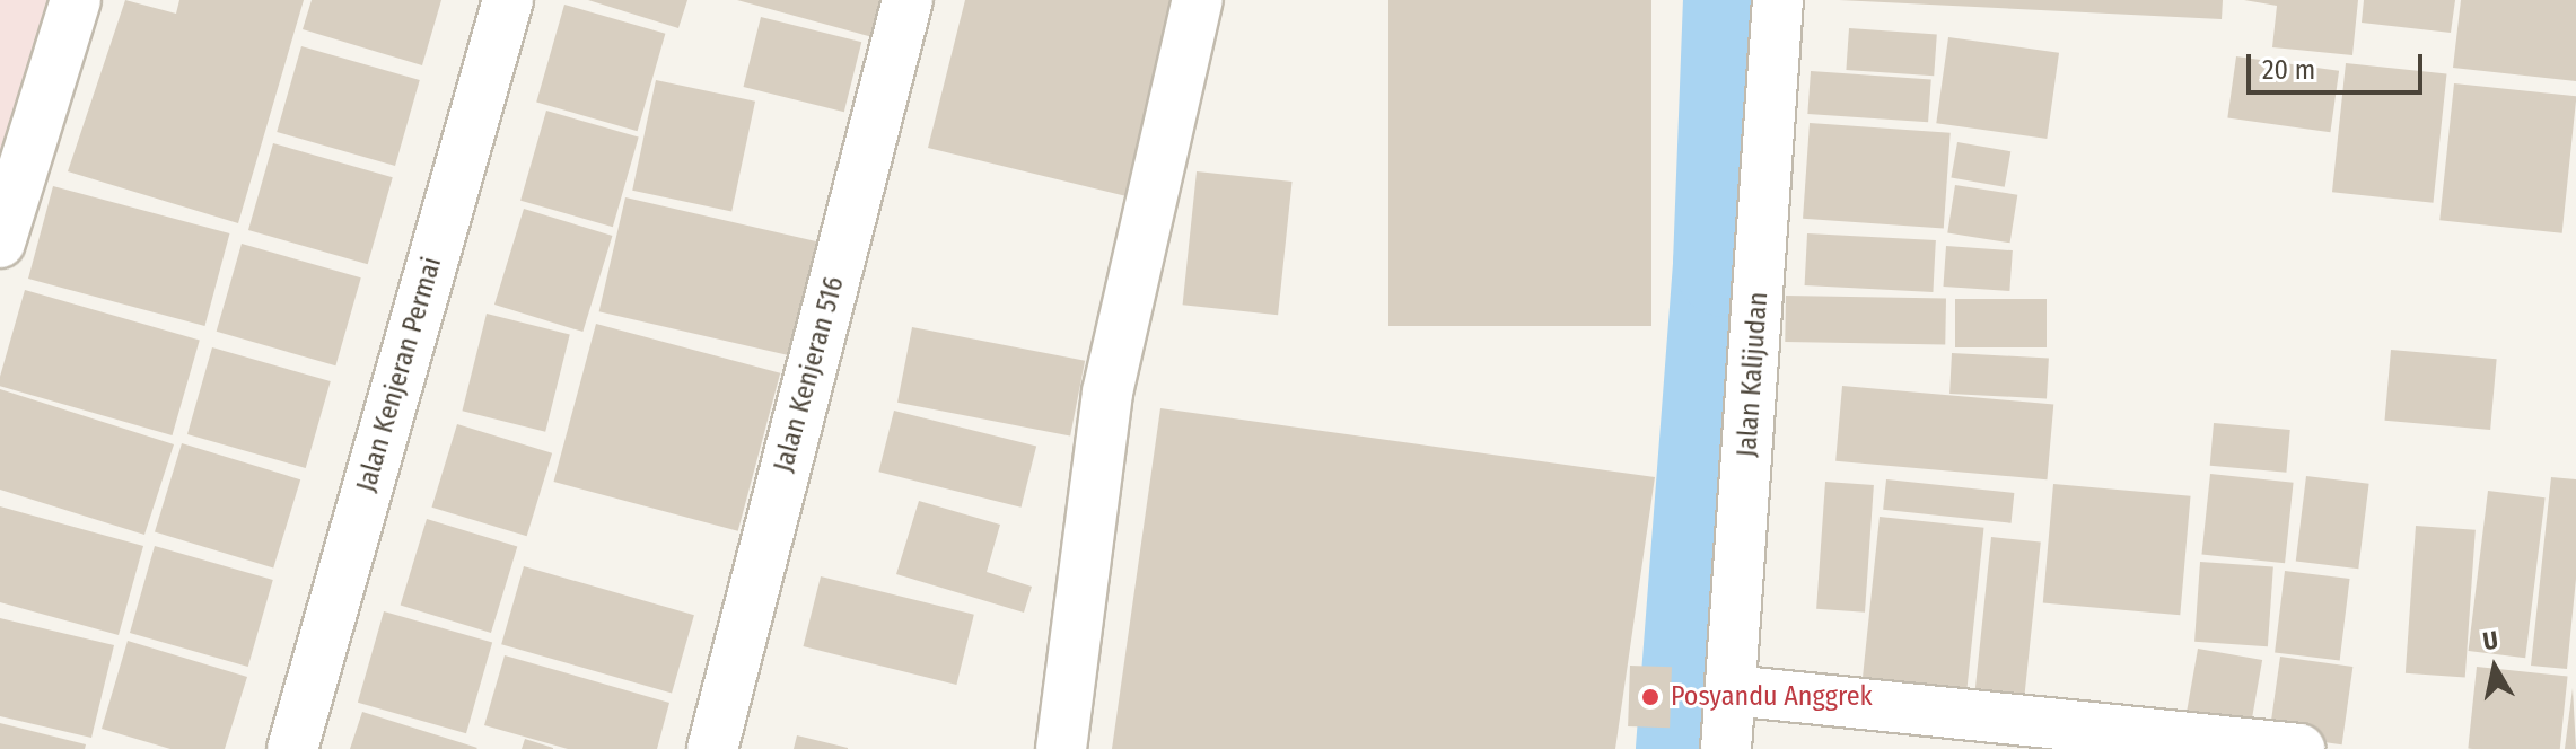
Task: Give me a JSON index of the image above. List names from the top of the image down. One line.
{"streets":{"street":["Jalan Kenjeran Permai","Jalan Kenjeran 516","Jalan Kalijudan"]},"places":["Posyandu Anggrek"],"scale_bar":"20 m","north":"top"}
